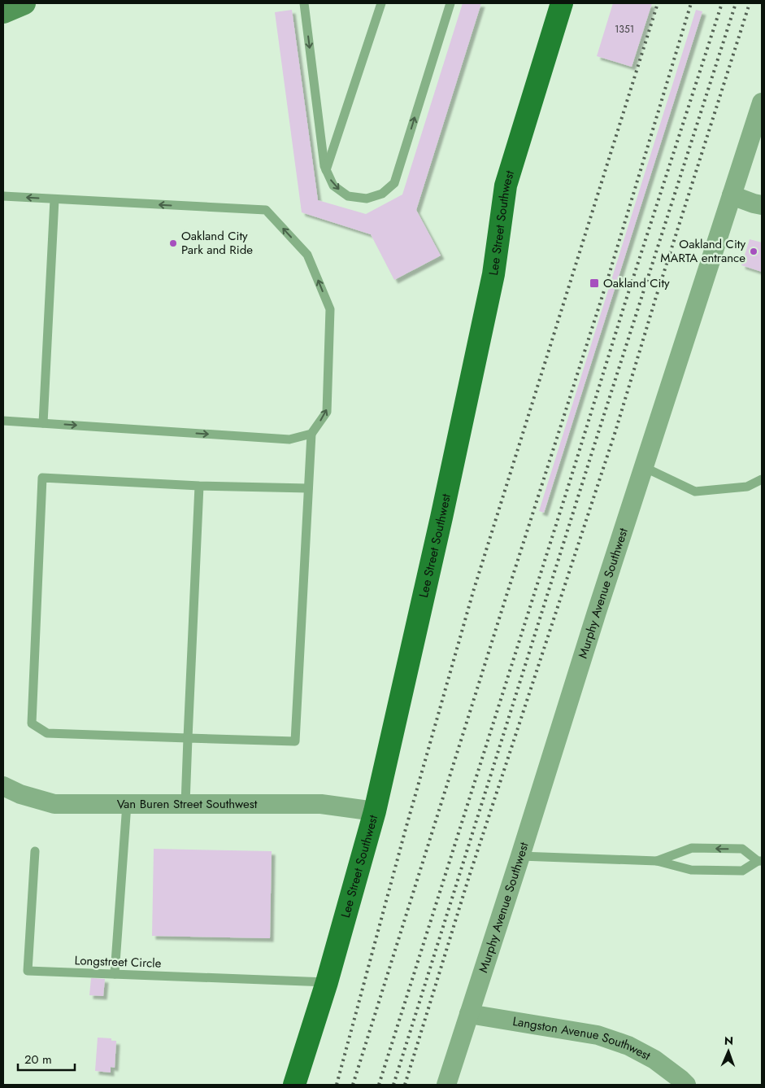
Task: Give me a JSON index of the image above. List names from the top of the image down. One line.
{"streets":{"main road":["Lee Street Southwest"],"street":["Murphy Avenue Southwest","Van Buren Street Southwest","Langston Avenue Southwest"],"lane":["Longstreet Circle"]},"crossings":[["Lee Street Southwest","Van Buren Street Southwest"],["Lee Street Southwest","Longstreet Circle"],["Murphy Avenue Southwest","Langston Avenue Southwest"]],"places":{"other":["Oakland City Park and Ride","Oakland City MARTA entrance"],"transit":["Oakland City"]},"house_numbers":["1351"],"scale_bar":"20 m","north":"top"}
